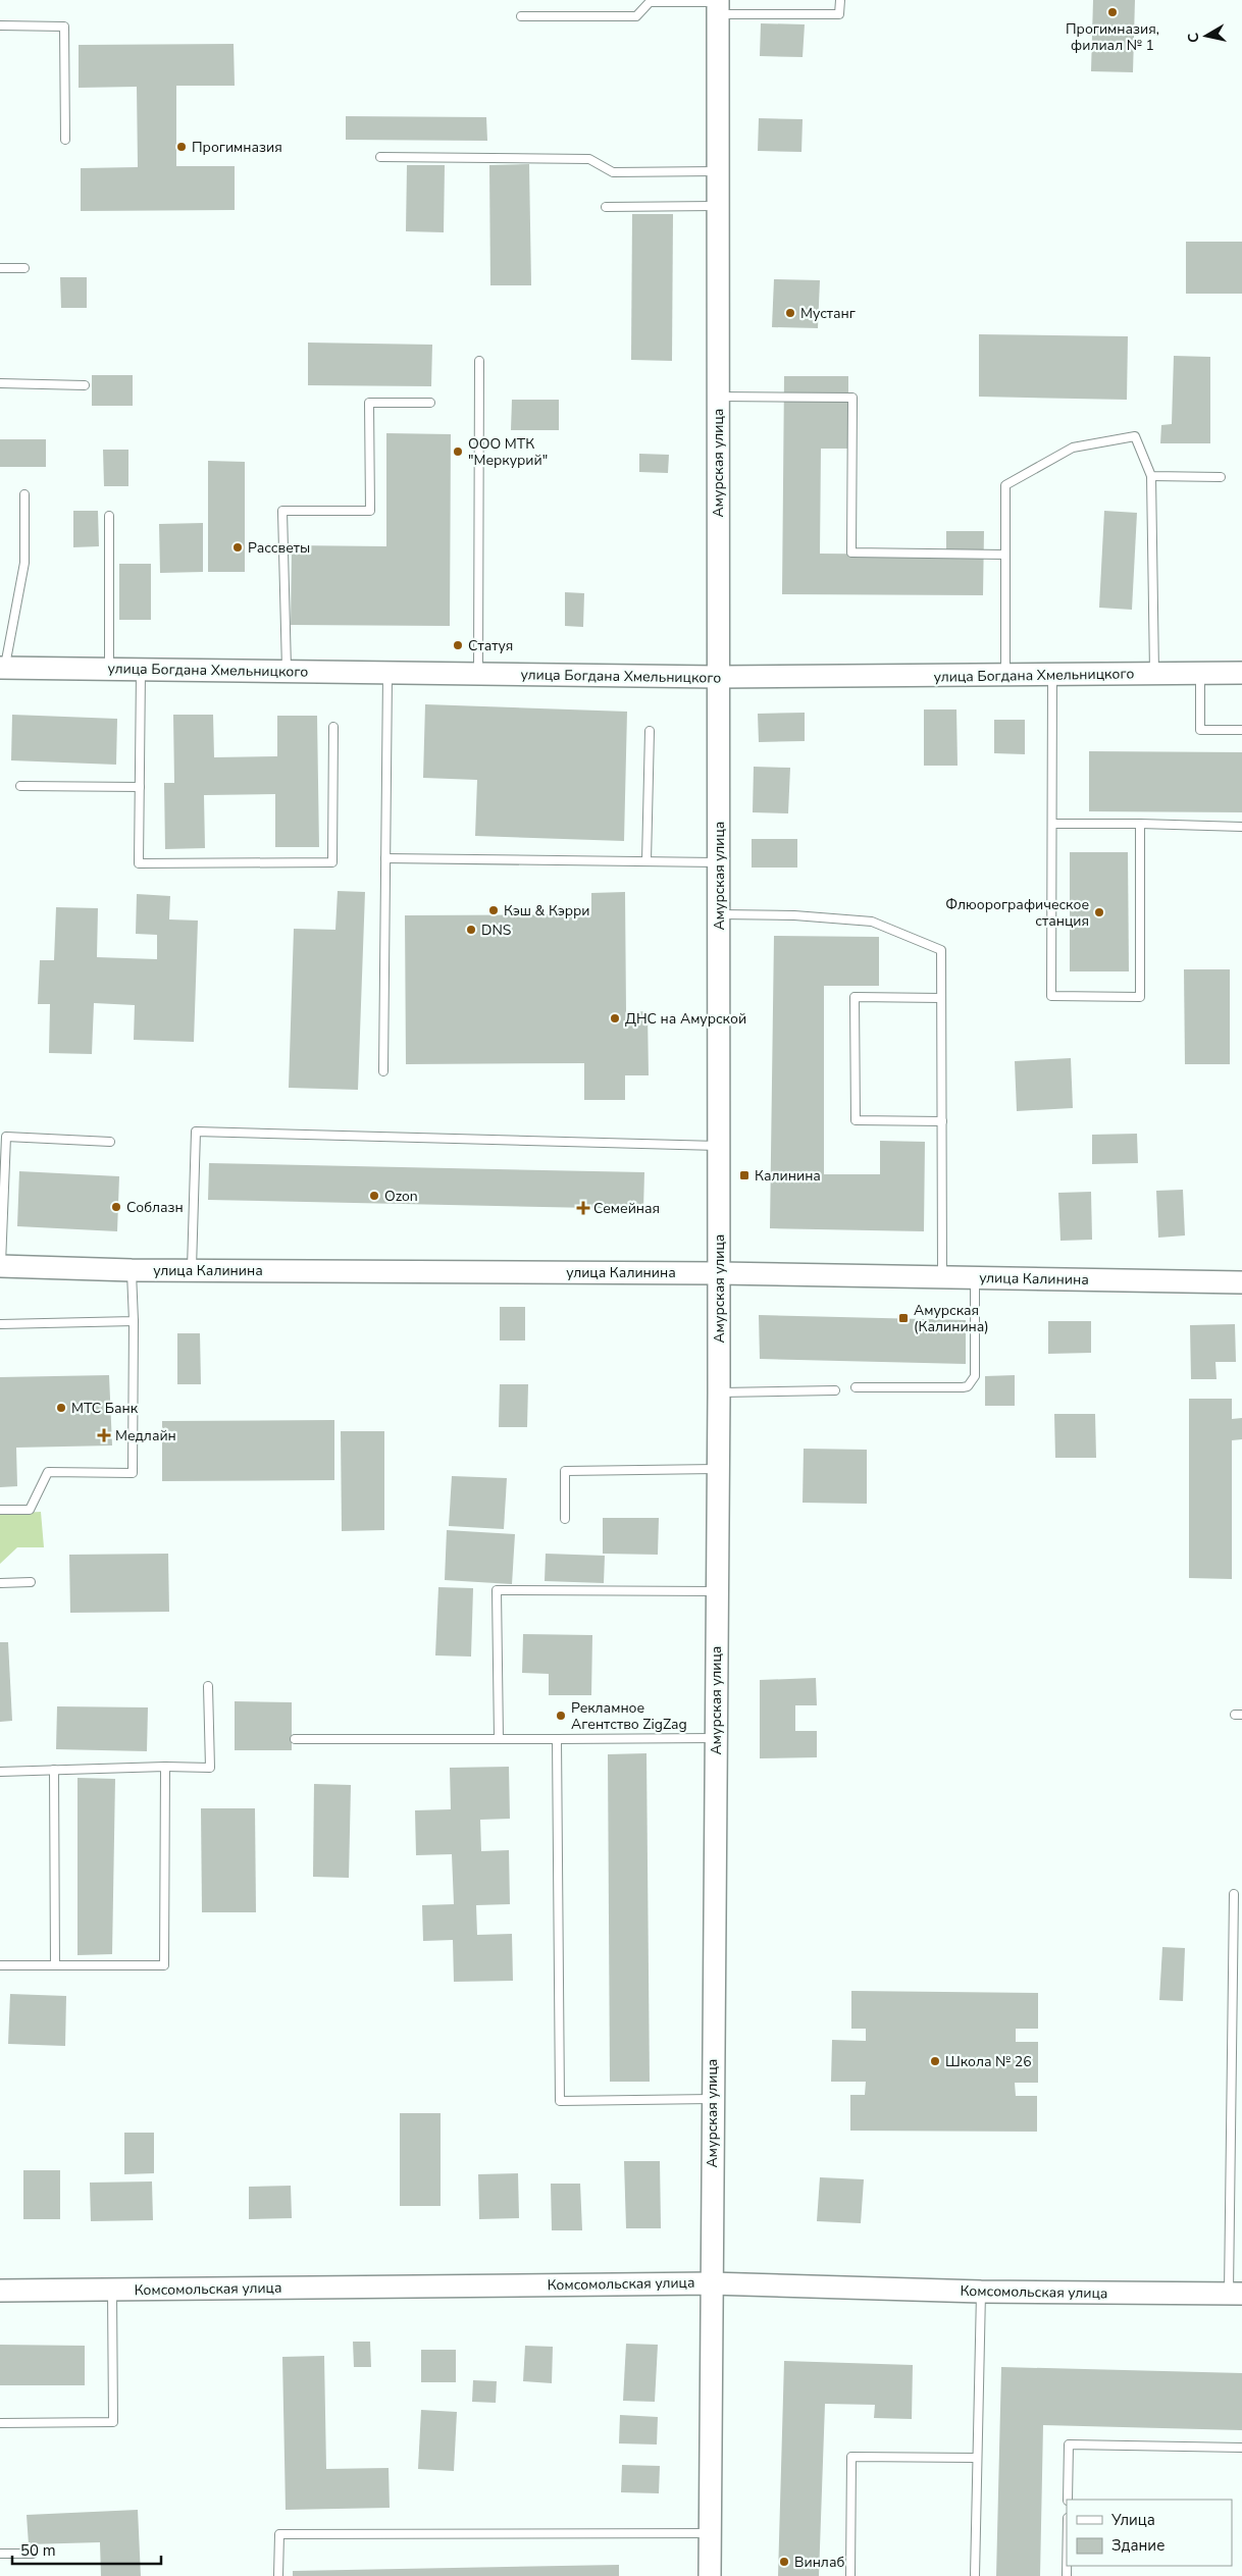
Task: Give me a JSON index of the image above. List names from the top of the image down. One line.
{"streets":{"street":["Амурская улица","улица Богдана Хмельницкого","улица Калинина","Комсомольская улица"]},"crossings":[["Амурская улица","улица Богдана Хмельницкого"],["Амурская улица","улица Калинина"],["Амурская улица","Комсомольская улица"]],"places":{"other":["Прогимназия, филиал № 1","Прогимназия","Мустанг","ООО МТК \"Меркурий\"","Рассветы","Статуя","Кэш & Кэрри","Флюорографическое станция","DNS","ДНС на Амурской","Ozon","Соблазн","МТС Банк","Рекламное Агентство ZigZag","Школа № 26","Винлаб"],"transit":["Калинина","Амурская (Калинина)"],"health":["Семейная","Медлайн"]},"legend":["Улица","Здание"],"scale_bar":"50 m","north":"left"}
